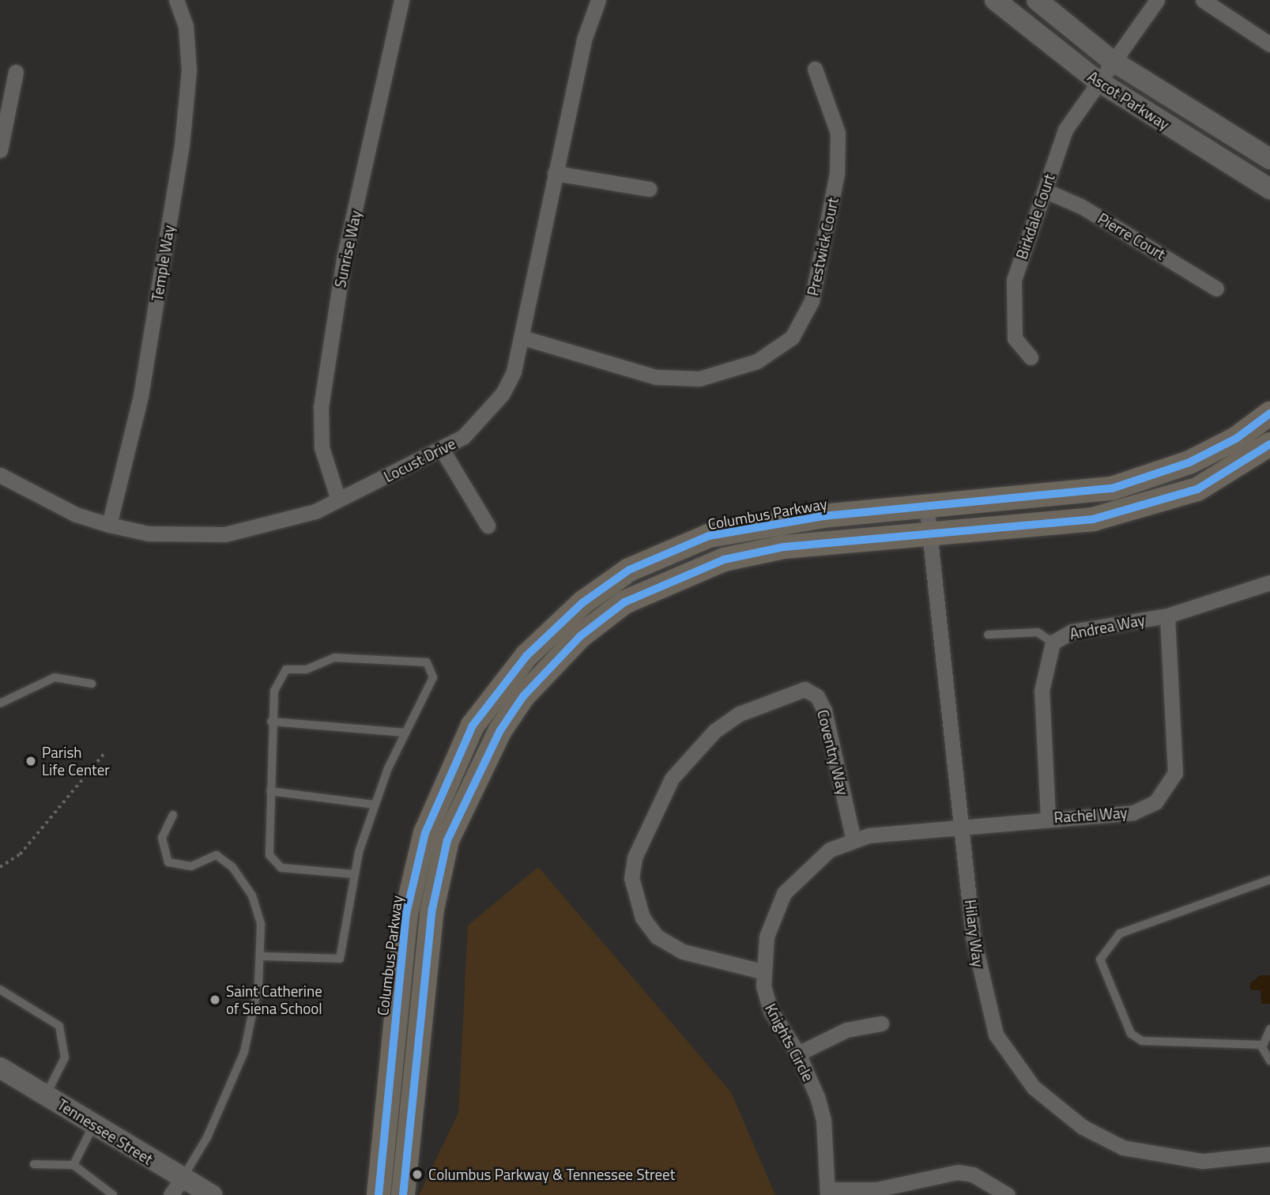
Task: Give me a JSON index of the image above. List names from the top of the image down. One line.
{"streets":{"main road":["Ascot Parkway","Columbus Parkway","Tennessee Street"],"street":["Birkdale Court","Pierre Court","Prestwick Court","Sunrise Way","Temple Way","Locust Drive","Andrea Way","Coventry Way","Rachel Way","Hilary Way","Knights Circle"]},"crossings":[["Ascot Parkway","Birkdale Court"],["Birkdale Court","Pierre Court"],["Prestwick Court","Locust Drive"],["Sunrise Way","Locust Drive"],["Temple Way","Locust Drive"],["Columbus Parkway","Hilary Way"],["Andrea Way","Rachel Way"],["Coventry Way","Knights Circle"],["Rachel Way","Hilary Way"],["Rachel Way","Knights Circle"],["Hilary Way","Knights Circle"]],"places":["Parish Life Center","Saint Catherine of Siena School","Columbus Parkway & Tennessee Street"]}
